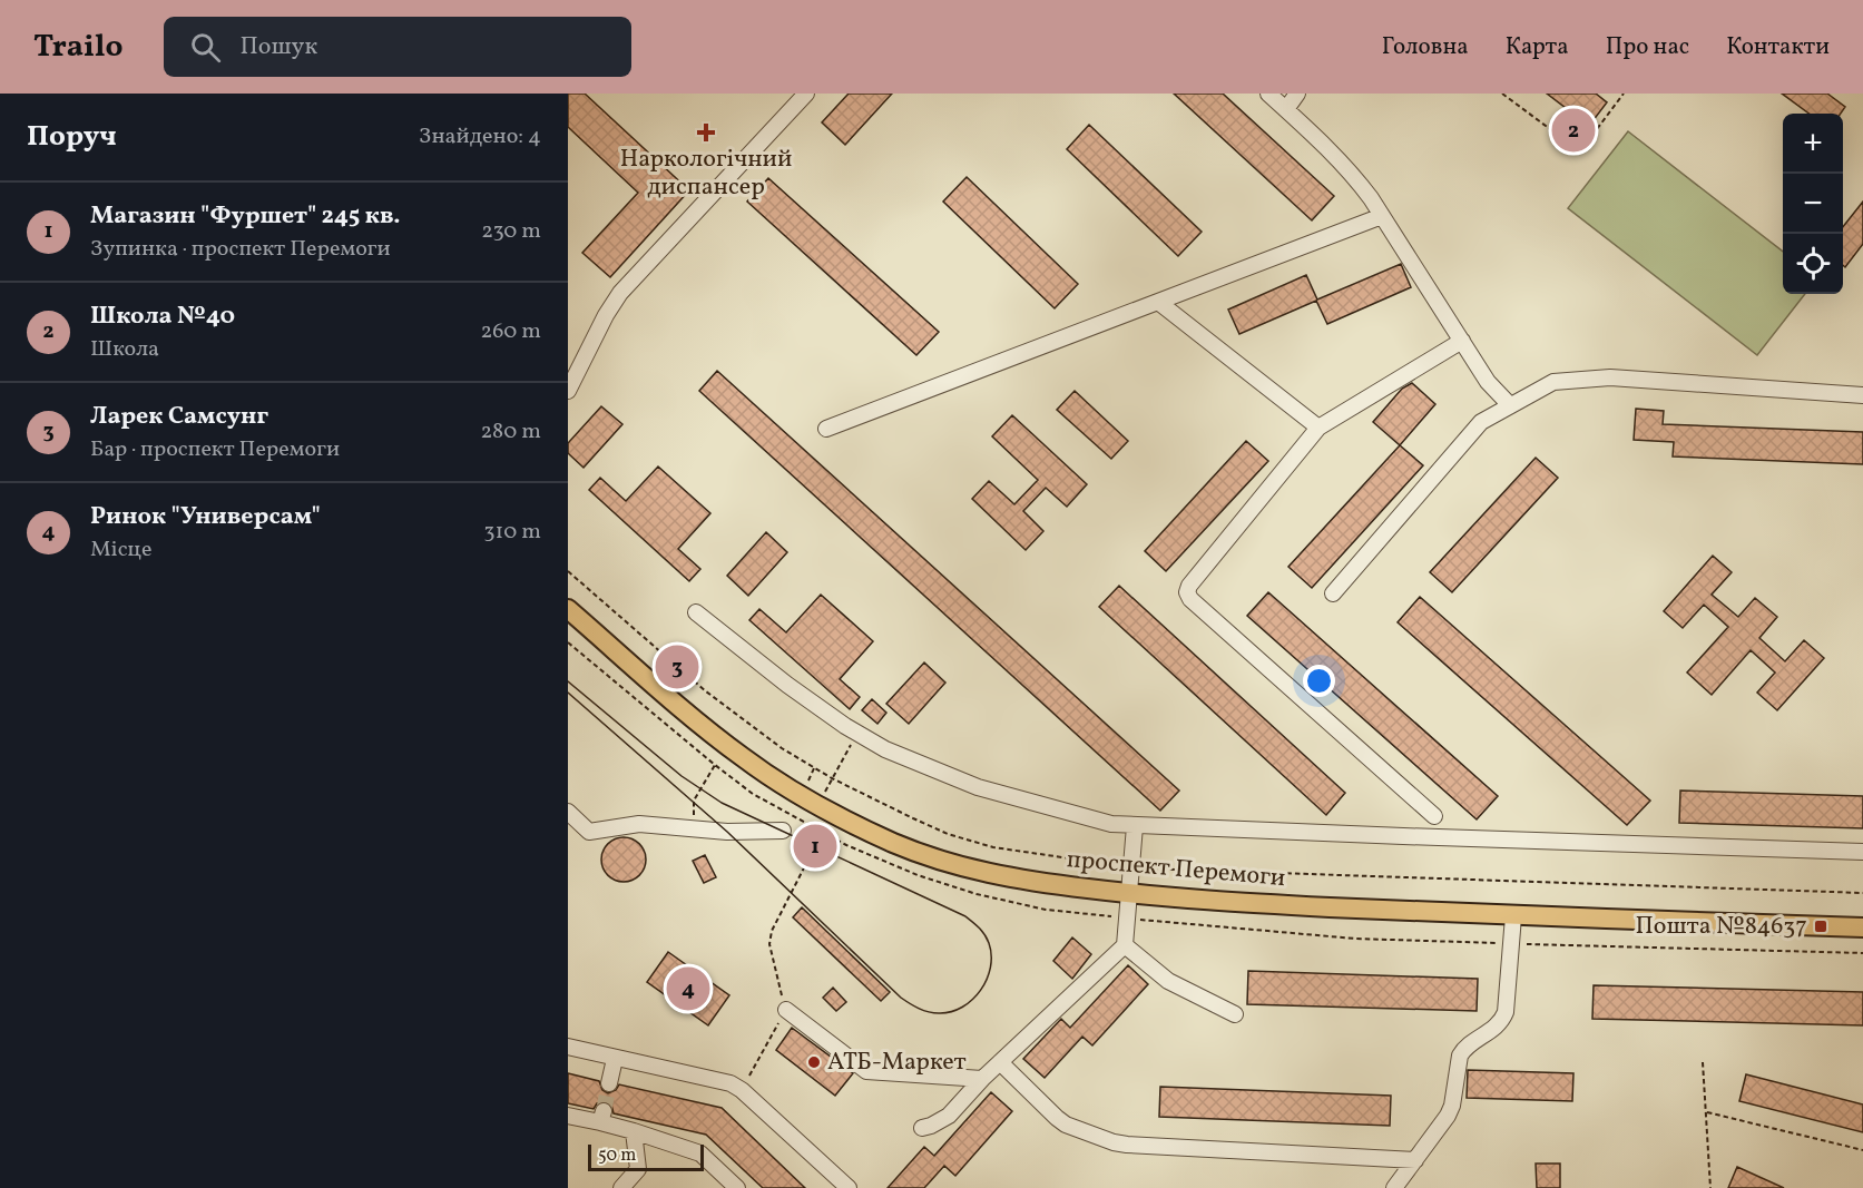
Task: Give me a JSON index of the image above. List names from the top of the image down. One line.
{"streets":{"main road":["проспект Перемоги"]},"places":{"health":["Наркологічний диспансер"],"transit":["Пошта №84637"],"other":["АТБ-Маркет"]},"scale_bar":"50 m","page":{"header":"Trailo","search":"Пошук","nav":["Головна","Карта","Про нас","Контакти"],"heading":["Поруч","Знайдено: 4"],"pins":["2","3","1","4"],"map_buttons":["+","−"],"list":[{"mark":"1","name":"Магазин \"Фуршет\" 245 кв.","note":"Зупинка · проспект Перемоги","value":"230 m"},{"mark":"2","name":"Школа №40","note":"Школа","value":"260 m"},{"mark":"3","name":"Ларек Самсунг","note":"Бар · проспект Перемоги","value":"280 m"},{"mark":"4","name":"Ринок \"Универсам\"","note":"Місце","value":"310 m"}],"scale":"50 m"}}
